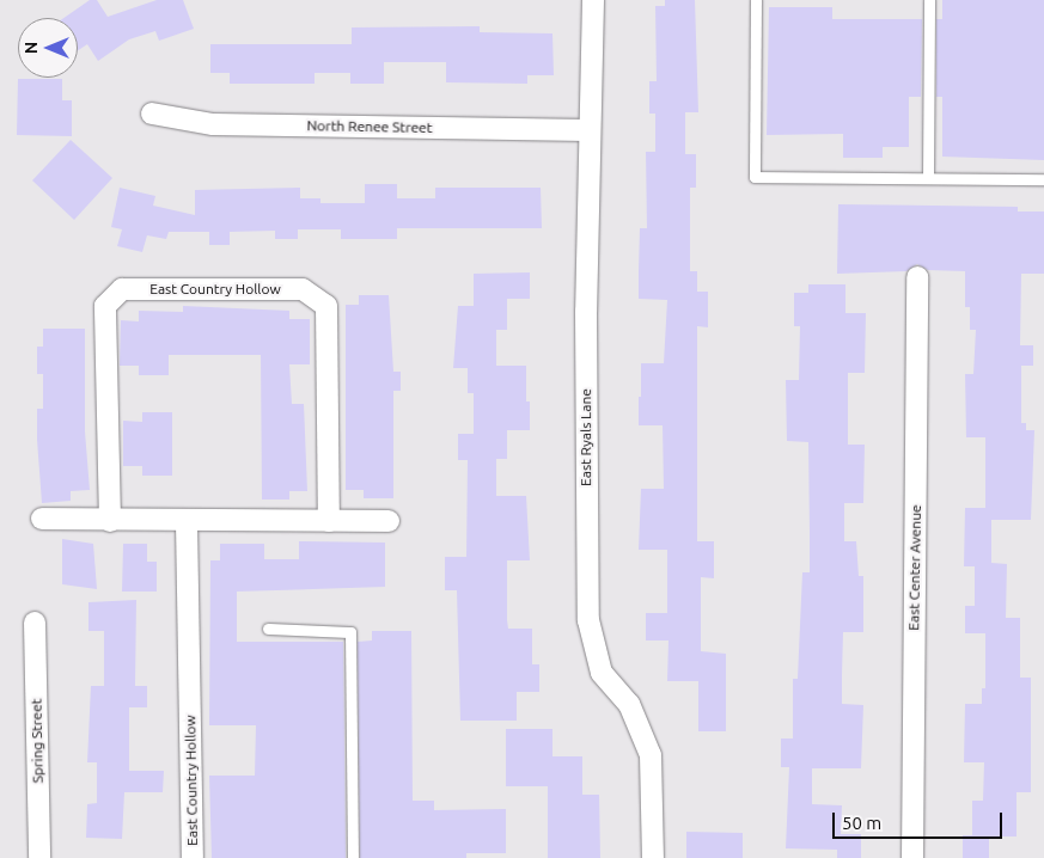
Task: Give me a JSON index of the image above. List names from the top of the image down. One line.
{"streets":{"street":["North Renee Street","East Country Hollow","East Ryals Lane","East Center Avenue","Spring Street"]},"crossings":[["North Renee Street","East Ryals Lane"]],"scale_bar":"50 m","north":"left"}
